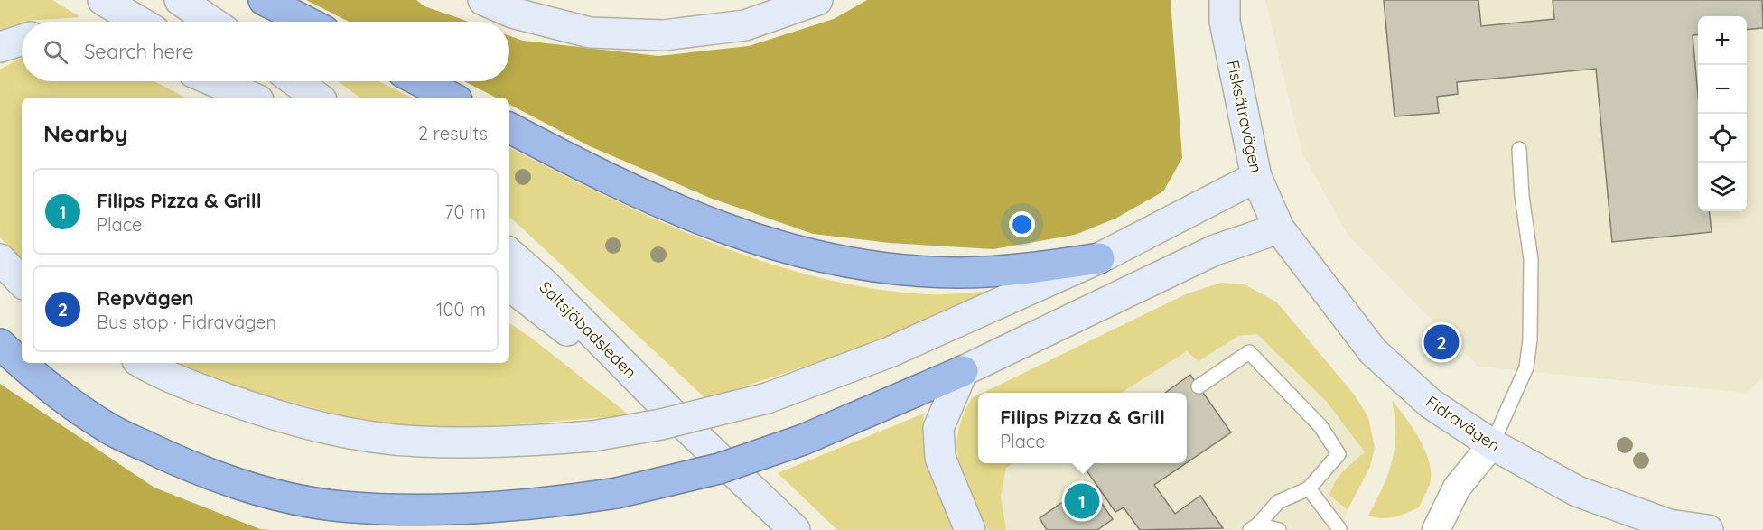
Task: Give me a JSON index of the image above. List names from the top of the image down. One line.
{"streets":{"main road":["Fisksätravägen","Saltsjöbadsleden","Fidravägen"]},"crossings":[["Fisksätravägen","Fidravägen"]],"page":{"map_buttons":["+","−"],"search":"Search here","heading":["Nearby","2 results"],"list":[{"mark":"1","name":"Filips Pizza & Grill","note":"Place","value":"70 m"},{"mark":"2","name":"Repvägen","note":"Bus stop · Fidravägen","value":"100 m"}],"pins":["2","1"],"popup":["Filips Pizza & Grill","Place"]}}
